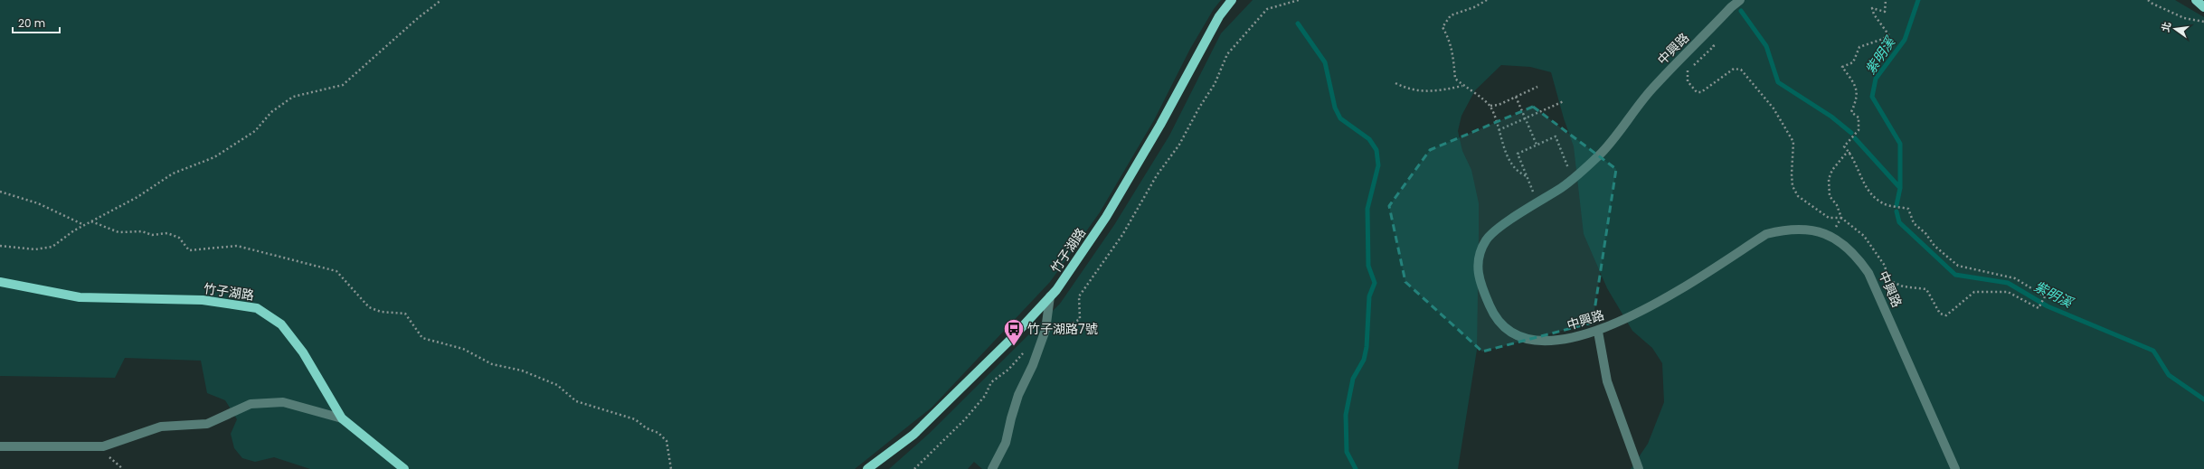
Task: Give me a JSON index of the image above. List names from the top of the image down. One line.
{"streets":{"main road":["竹子湖路"],"street":["中興路"]},"water":["紫明溪"],"places":{"bus stop":["竹子湖路7號"]},"scale_bar":"20 m","north":"left"}
